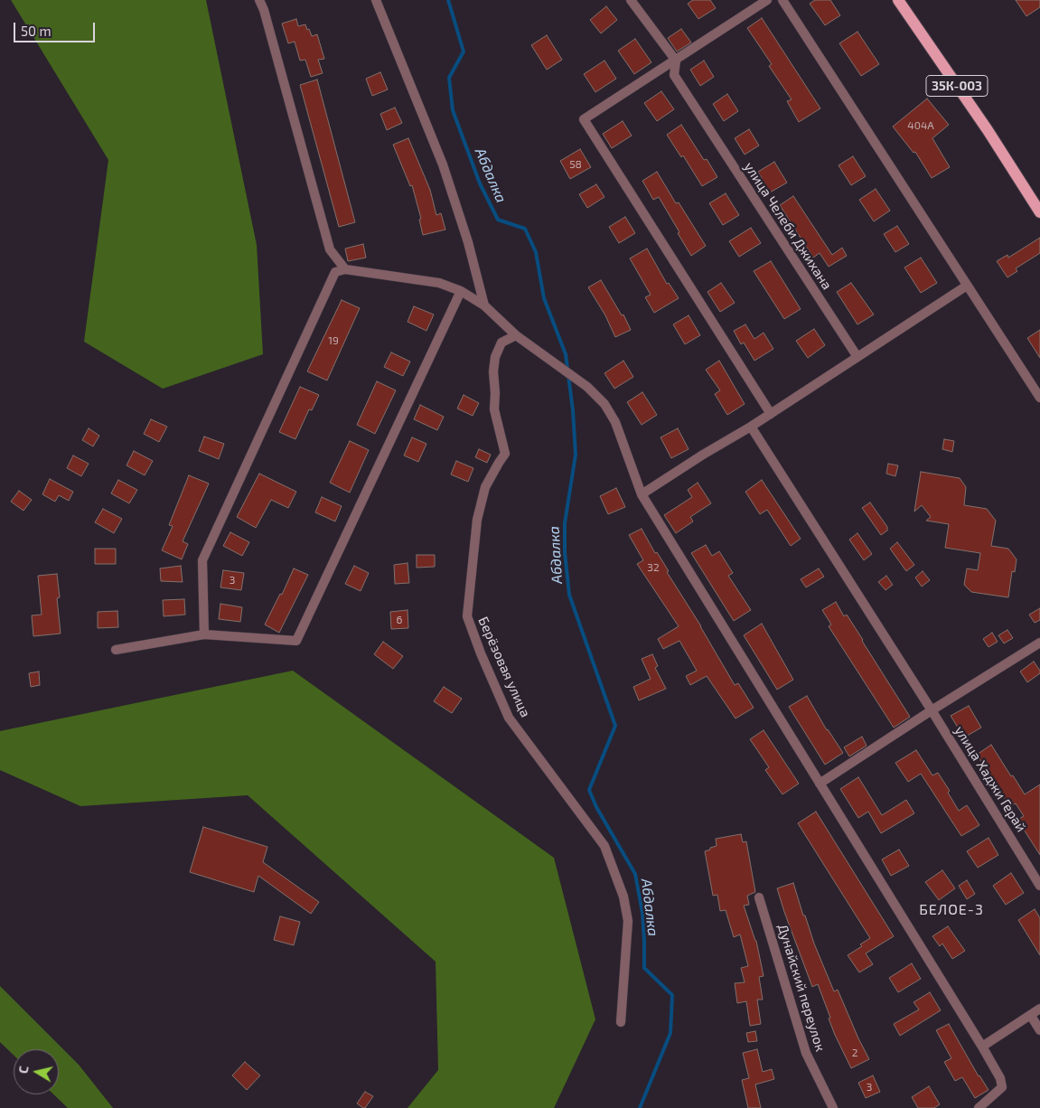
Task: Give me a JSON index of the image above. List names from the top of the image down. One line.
{"streets":{"main road":["35К-003"],"street":["улица Челеби Джихана","Берёзовая улица","улица Хаджи Герай","Дунайский переулок"]},"districts":["БЕЛОЕ-3"],"water":["Абдалка"],"house_numbers":["404А","58","19","32","3","6","2","3"],"scale_bar":"50 m","north":"left"}
